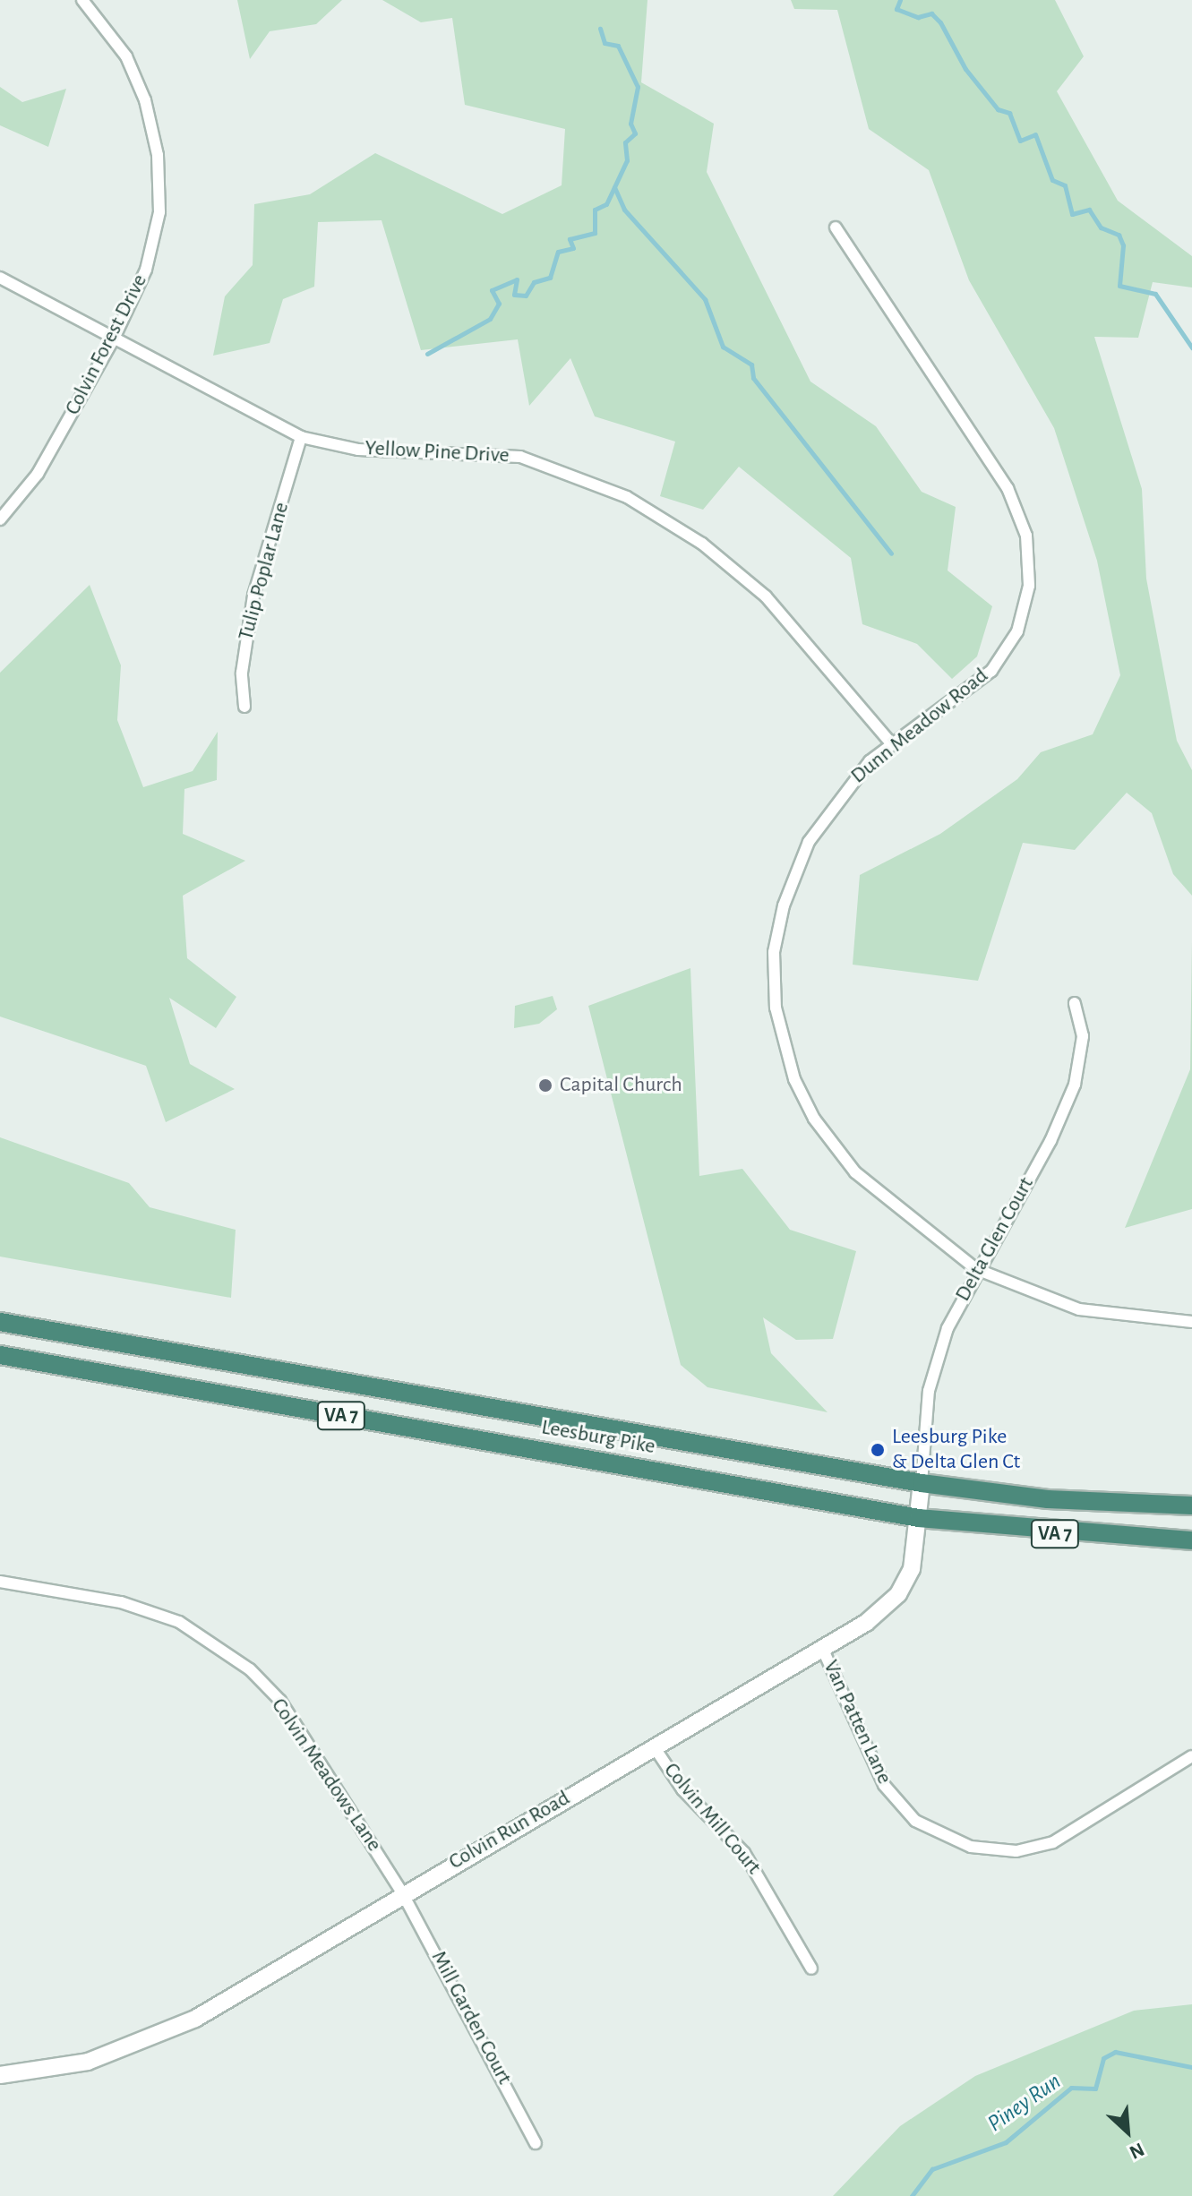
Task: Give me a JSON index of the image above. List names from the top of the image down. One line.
{"streets":{"highway":["VA 7","Leesburg Pike"],"main road":["Colvin Run Road"],"street":["Colvin Forest Drive","Yellow Pine Drive","Tulip Poplar Lane","Dunn Meadow Road","Delta Glen Court","Van Patten Lane","Colvin Meadows Lane","Colvin Mill Court","Mill Garden Court"]},"crossings":[["Colvin Forest Drive","Yellow Pine Drive"],["Yellow Pine Drive","Tulip Poplar Lane"],["Yellow Pine Drive","Dunn Meadow Road"],["Dunn Meadow Road","Delta Glen Court"],["Delta Glen Court","Leesburg Pike"],["Delta Glen Court","Colvin Run Road"],["Leesburg Pike","Colvin Run Road"],["Van Patten Lane","Colvin Run Road"],["Colvin Meadows Lane","Colvin Run Road"],["Colvin Meadows Lane","Mill Garden Court"],["Colvin Mill Court","Colvin Run Road"],["Colvin Run Road","Mill Garden Court"]],"water":["Piney Run"],"places":["Capital Church","Leesburg Pike & Delta Glen Ct"],"north":"bottom right"}
